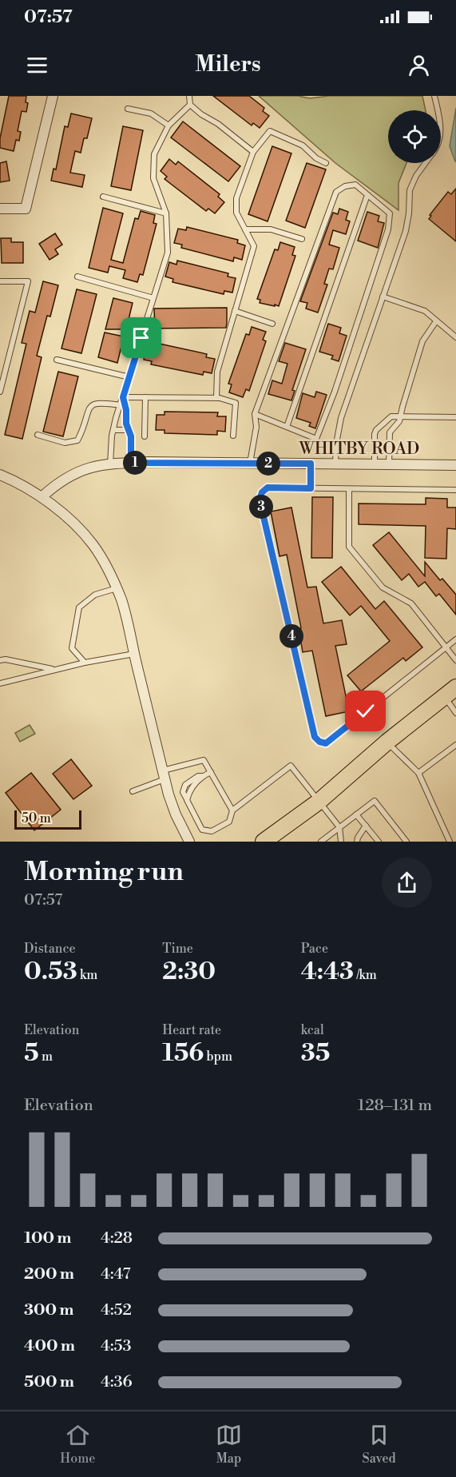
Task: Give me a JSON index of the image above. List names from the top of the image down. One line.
{"streets":{"street":["WHITBY ROAD"]},"scale_bar":"50 m","page":{"status":"07:57","header":"Milers","pins":["1","2","3","4"],"scale":"50 m","heading":["Morning run","07:57"],"stats":[["Distance","0.53 km"],["Time","2:30"],["Pace","4:43 /km"],["Elevation","5 m"],["Heart rate","156 bpm"],["kcal","35"]],"chart":["Elevation","128–131 m"],"list":[{"name":"100 m","note":"4:28"},{"name":"200 m","note":"4:47"},{"name":"300 m","note":"4:52"},{"name":"400 m","note":"4:53"},{"name":"500 m","note":"4:36"}],"tabs":["Home","Map","Saved"]}}
